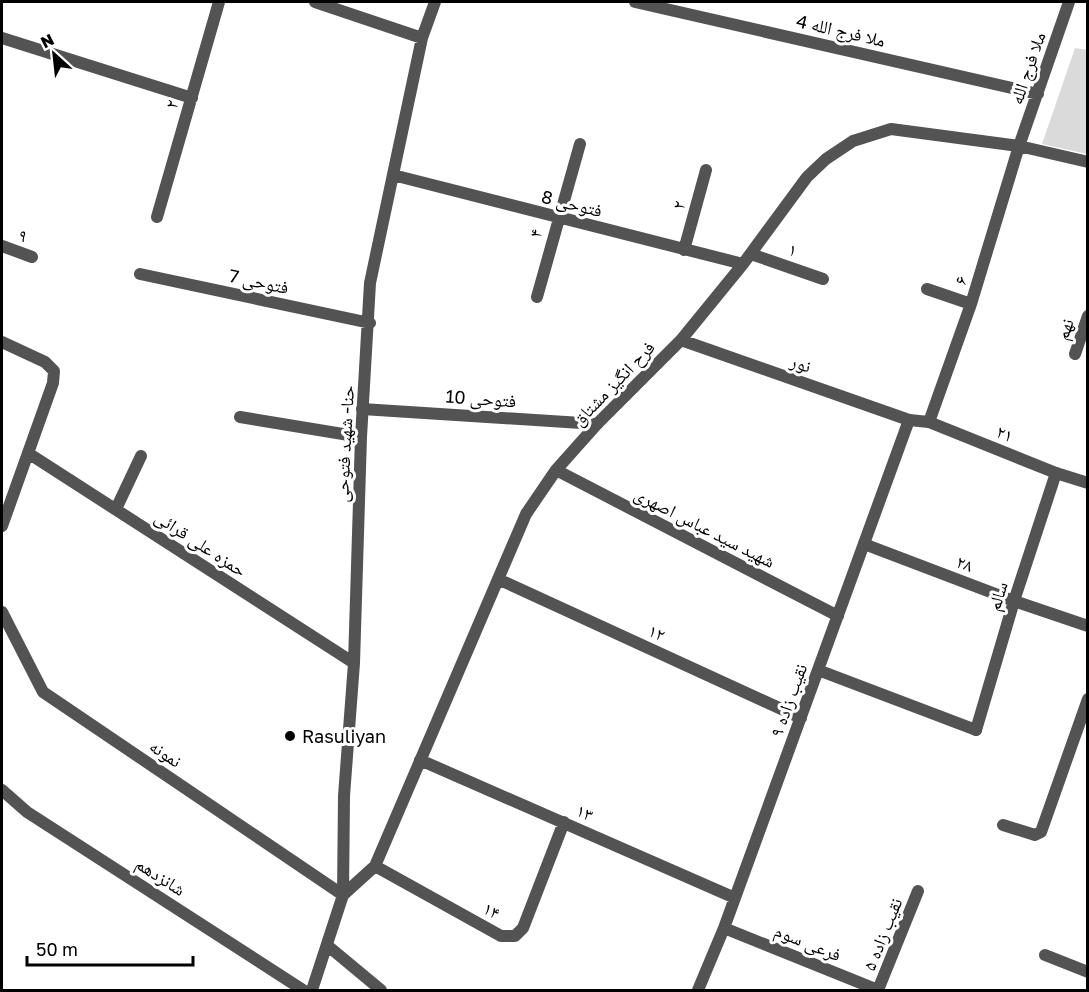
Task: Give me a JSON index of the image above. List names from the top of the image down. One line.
{"streets":{"street":["4 ملا فرج الله","ملا فرج الله","۲","فتوحی 8","۴","۹","۱","۶","فتوحی 7","نهم","نور","فرح انگیز مشتاق","فتوحی 10","۲۱","حنا- شهید فتوحی","شهید سید عباس اصهری","حمزه علی قرائی","۲۸","سالم","۱۲","نقیب زاده ۹","نمونه","۱۳","شانزدهم","۱۴","نقیب زاده ۵","فرعی سوم"]},"crossings":[["4 ملا فرج الله","ملا فرج الله"],["ملا فرج الله","۶"],["ملا فرج الله","فرح انگیز مشتاق"],["۲","فتوحی 8"],["فتوحی 8","۴"],["فتوحی 8","فرح انگیز مشتاق"],["فتوحی 8","حنا- شهید فتوحی"],["۱","فرح انگیز مشتاق"],["۶","فرح انگیز مشتاق"],["۶","۲۱"],["فتوحی 7","حنا- شهید فتوحی"],["نور","فرح انگیز مشتاق"],["نور","۲۱"],["نور","نقیب زاده ۹"],["فرح انگیز مشتاق","فتوحی 10"],["فرح انگیز مشتاق","حنا- شهید فتوحی"],["فرح انگیز مشتاق","شهید سید عباس اصهری"],["فرح انگیز مشتاق","۱۲"],["فرح انگیز مشتاق","نمونه"],["فرح انگیز مشتاق","۱۳"],["فرح انگیز مشتاق","۱۴"],["فتوحی 10","حنا- شهید فتوحی"],["۲۱","سالم"],["۲۱","نقیب زاده ۹"],["حنا- شهید فتوحی","حمزه علی قرائی"],["حنا- شهید فتوحی","نمونه"],["شهید سید عباس اصهری","نقیب زاده ۹"],["۲۸","سالم"],["۲۸","نقیب زاده ۹"],["سالم","نقیب زاده ۹"],["۱۲","نقیب زاده ۹"],["نقیب زاده ۹","۱۳"],["نقیب زاده ۹","فرعی سوم"],["۱۳","۱۴"],["نقیب زاده ۵","فرعی سوم"]],"places":["Rasuliyan"],"scale_bar":"50 m","north":"top left"}
